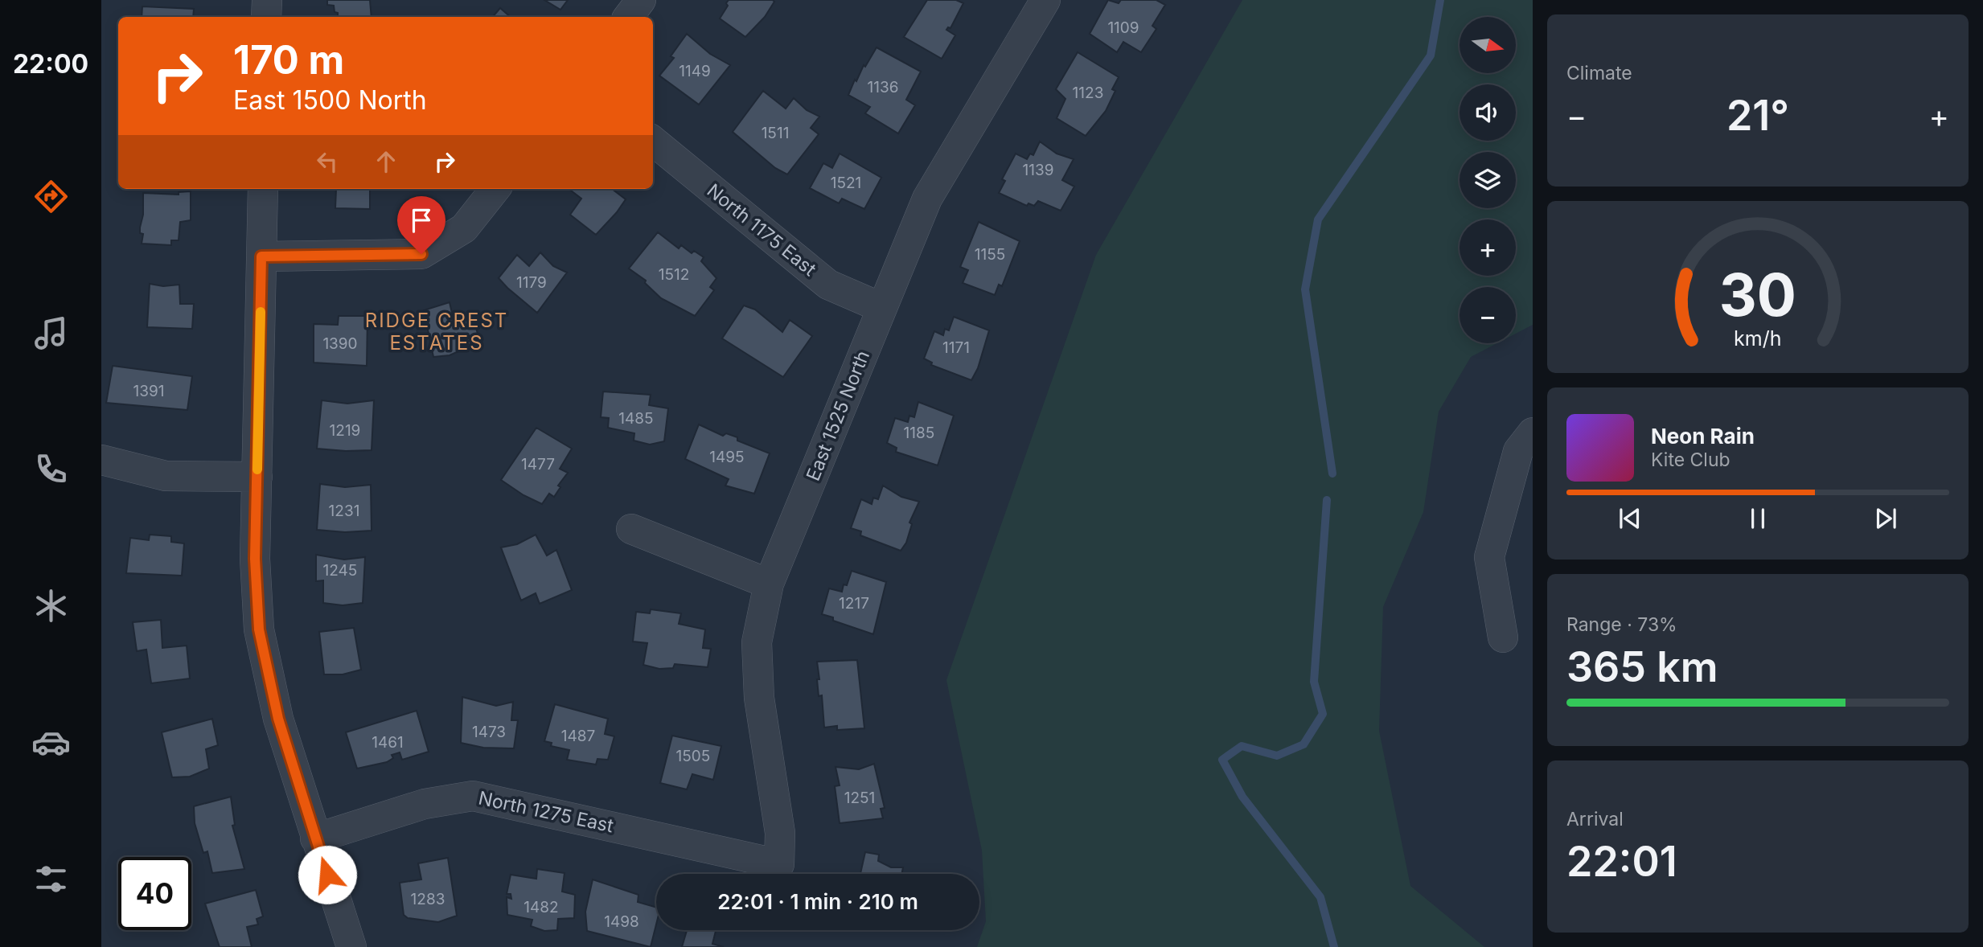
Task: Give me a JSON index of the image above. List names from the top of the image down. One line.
{"streets":{"street":["North 1175 East","East 1525 North","North 1275 East"]},"crossings":[["North 1175 East","East 1525 North"],["East 1525 North","North 1275 East"]],"districts":["RIDGE CREST ESTATES"],"house_numbers":["1109","1149","1136","1123","1511","1139","1521","1155","1512","1179","1390","1171","1391","1485","1219","1185","1495","1477","1231","1245","1217","1473","1487","1461","1505","1251","1283","1482","1498"],"north":"right","page":{"tabs":"22:00","tile":["Climate",["Range · 73%","365 km"],["Arrival","22:01"]],"map_buttons":["+","−"],"turn":["170 m","East 1500 North"],"heat":["−","21°","+"],"song":["Neon Rain","Kite Club"],"limit":"40","trip":"22:01 · 1 min · 210 m","gauge":["30","km/h"]}}
